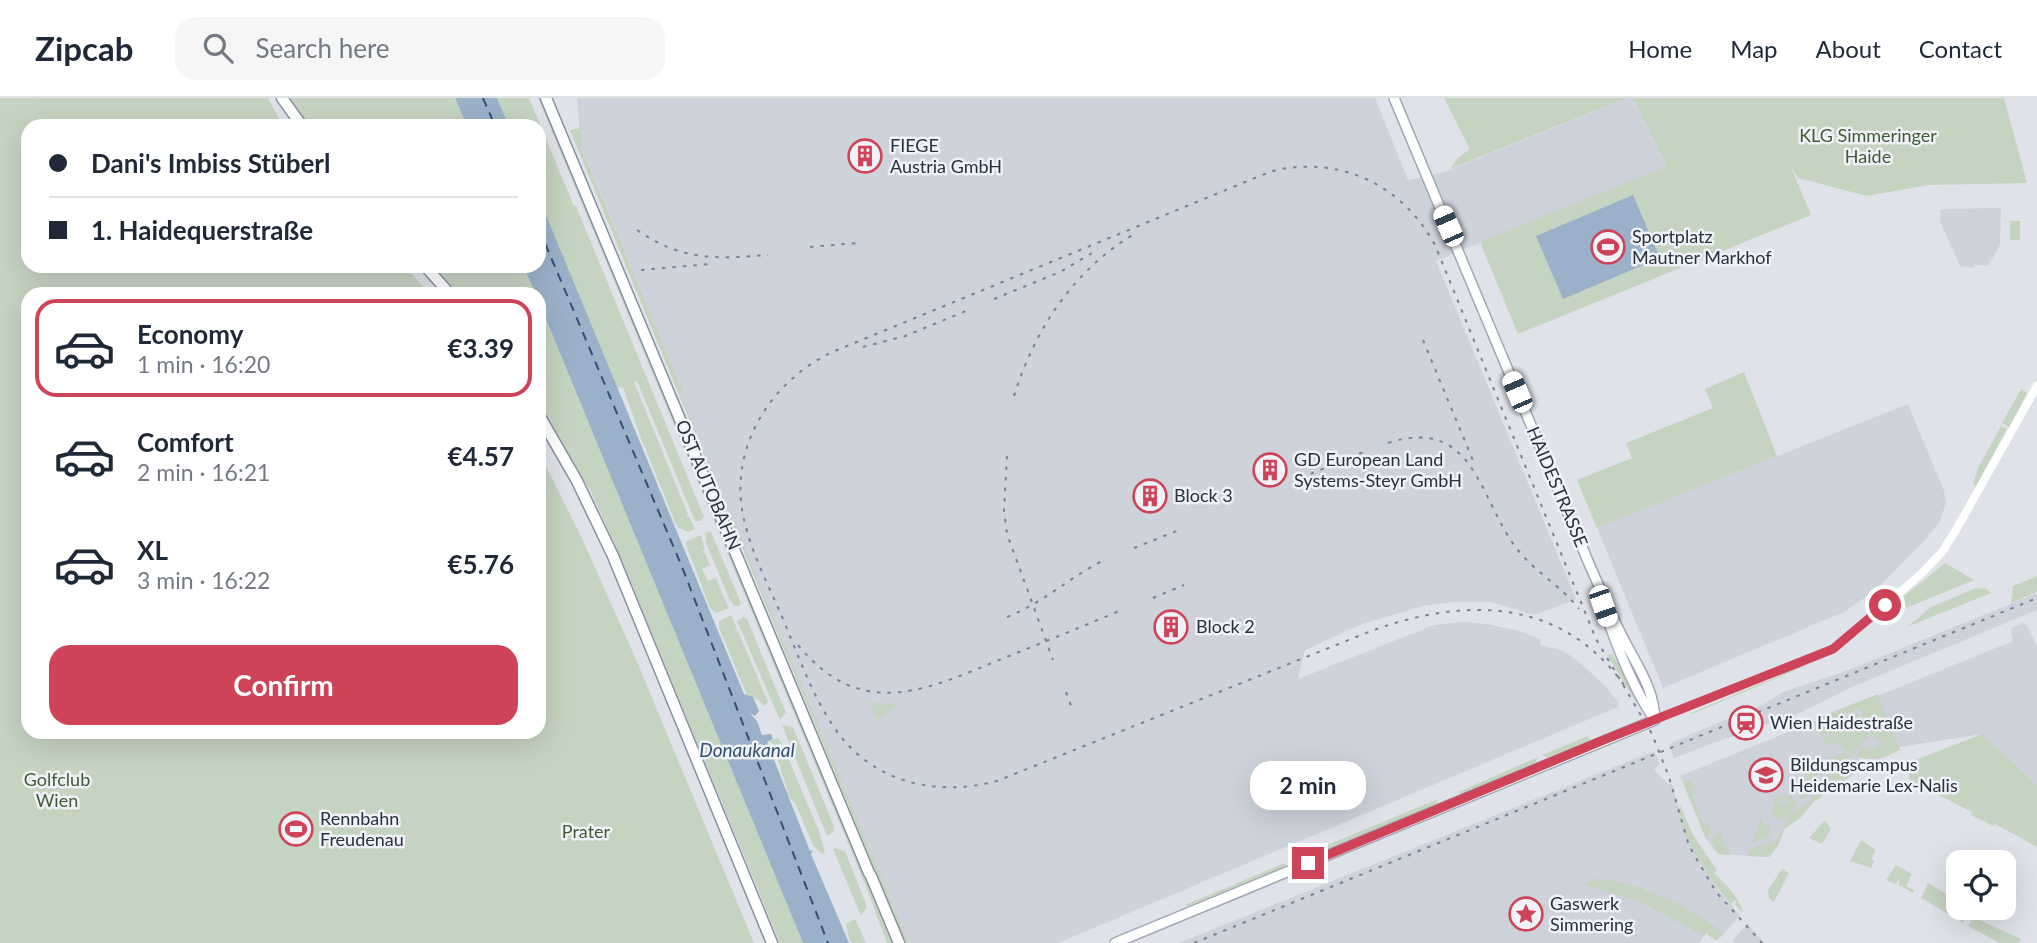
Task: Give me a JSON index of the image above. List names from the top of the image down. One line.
{"streets":{"highway":["OST AUTOBAHN"],"main road":["HAIDESTRASSE"]},"water":["Donaukanal"],"parks":["KLG Simmeringer Haide","Golfclub Wien","Prater"],"places":{"building":["FIEGE Austria GmbH","GD European Land Systems-Steyr GmbH","Block 3","Block 2"],"sports":["Sportplatz Mautner Markhof","Rennbahn Freudenau"],"station":["Wien Haidestraße"],"school or university":["Bildungscampus Heidemarie Lex-Nalis"],"place":["Gaswerk Simmering"]},"page":{"header":"Zipcab","search":"Search here","nav":["Home","Map","About","Contact"],"banner":["Dani's Imbiss Stüberl","1. Haidequerstraße"],"list":[{"name":"Economy","note":"1 min · 16:20","value":"€3.39"},{"name":"Comfort","note":"2 min · 16:21","value":"€4.57"},{"name":"XL","note":"3 min · 16:22","value":"€5.76"}],"buttons":"Confirm","bubble":"2 min"}}
